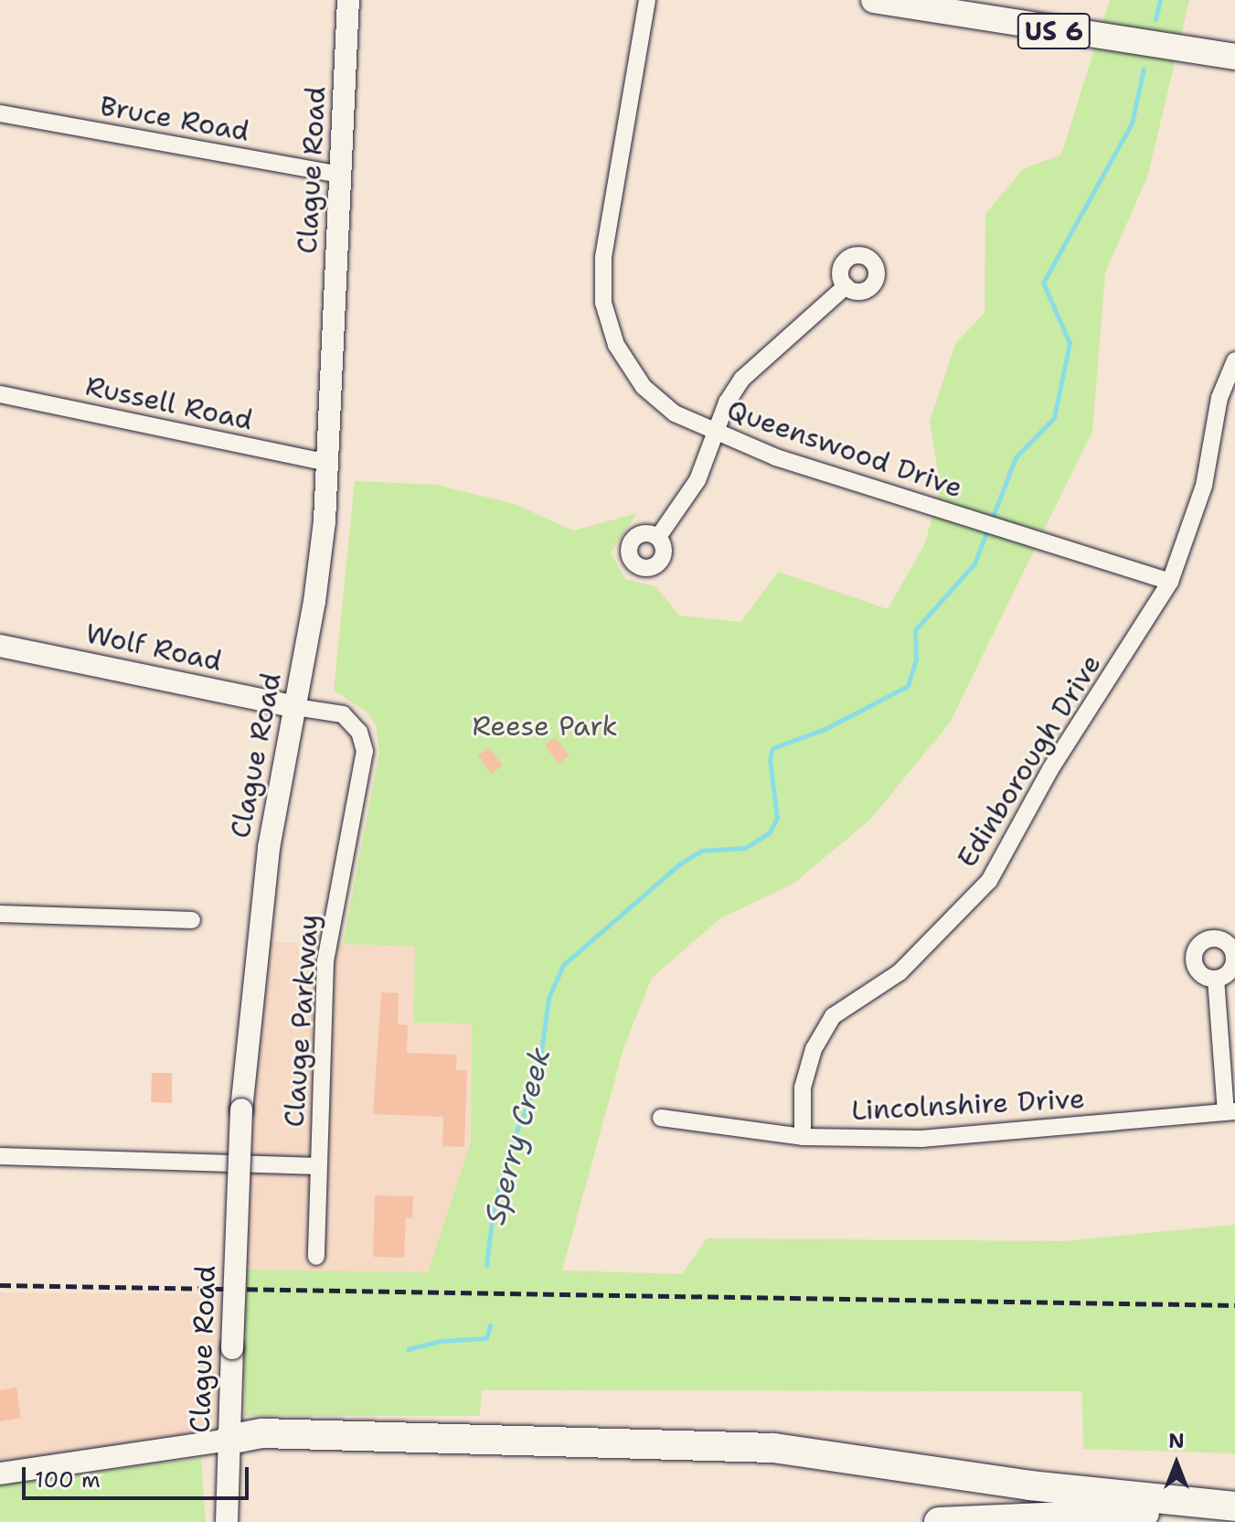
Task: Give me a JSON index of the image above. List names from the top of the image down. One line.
{"streets":{"main road":["US 6","Clague Road","Wolf Road"],"street":["Bruce Road","Russell Road","Queenswood Drive","Edinborough Drive","Clauge Parkway","Lincolnshire Drive"]},"crossings":[["Bruce Road","Clague Road"],["Clague Road","Russell Road"],["Clague Road","Wolf Road"],["Clague Road","Clauge Parkway"],["Queenswood Drive","Edinborough Drive"],["Wolf Road","Clauge Parkway"],["Edinborough Drive","Lincolnshire Drive"]],"water":["Sperry Creek"],"parks":["Reese Park"],"scale_bar":"100 m","north":"top"}
